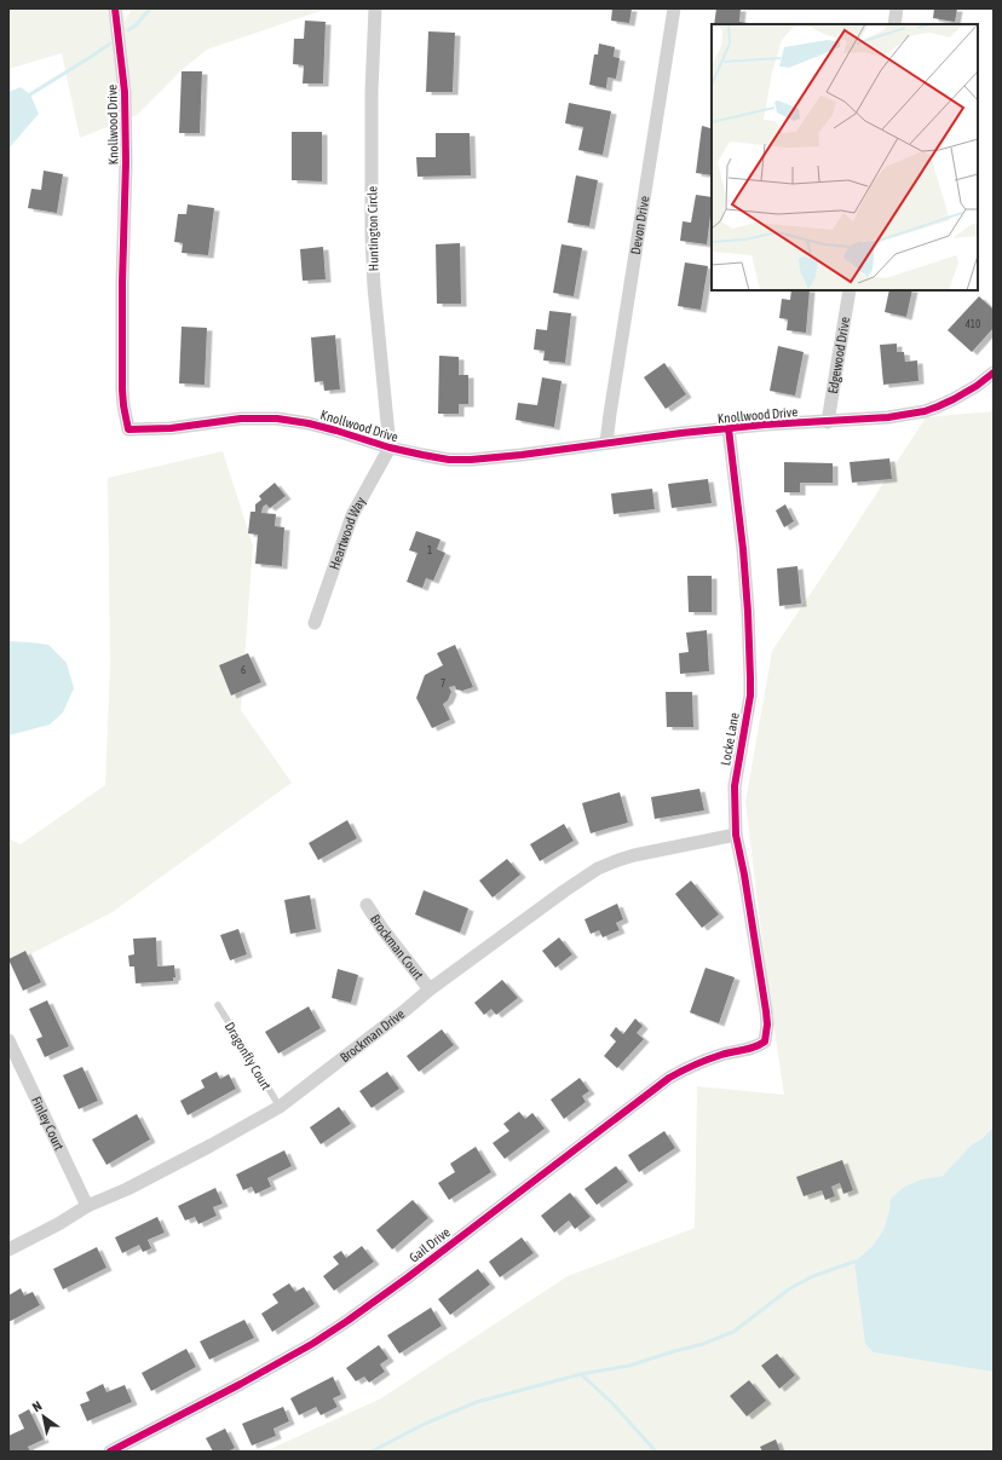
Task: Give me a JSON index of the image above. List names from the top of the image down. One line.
{"streets":{"street":["Knollwood Drive","Devon Drive","Huntington Circle","Edgewood Drive","Heartwood Way","Locke Lane","Brockman Court","Brockman Drive","Finley Court","Gail Drive"],"lane":["Dragonfly Court"]},"crossings":[["Knollwood Drive","Devon Drive"],["Knollwood Drive","Huntington Circle"],["Knollwood Drive","Edgewood Drive"],["Knollwood Drive","Heartwood Way"],["Knollwood Drive","Locke Lane"],["Huntington Circle","Heartwood Way"],["Locke Lane","Brockman Drive"],["Locke Lane","Gail Drive"],["Brockman Court","Brockman Drive"],["Brockman Drive","Dragonfly Court"],["Brockman Drive","Finley Court"]],"house_numbers":["410","1","6","7"],"north":"top left"}
